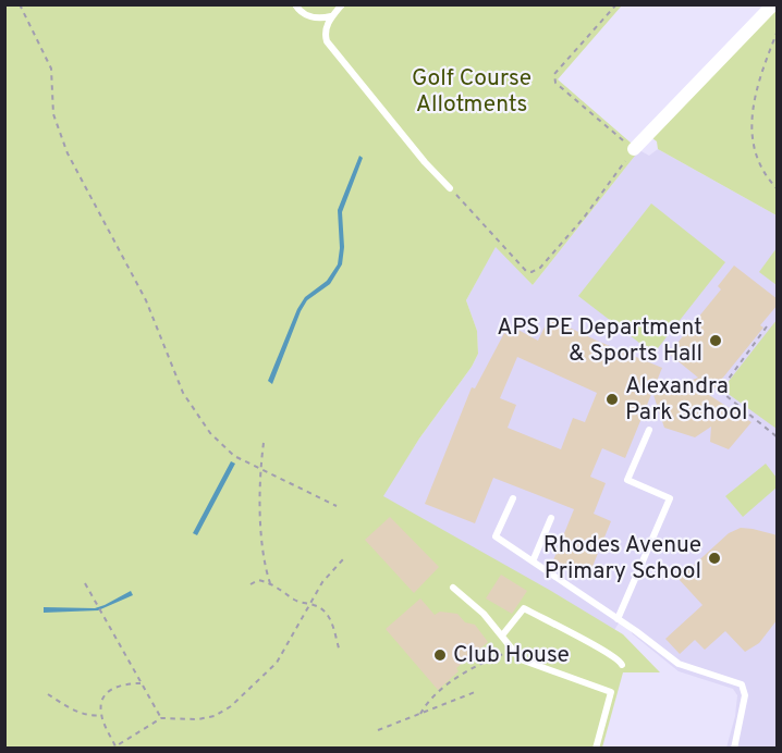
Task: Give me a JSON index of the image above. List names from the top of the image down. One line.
{"parks":["Golf Course Allotments"],"places":["APS PE Department & Sports Hall","Alexandra Park School","Rhodes Avenue Primary School","Club House"]}
